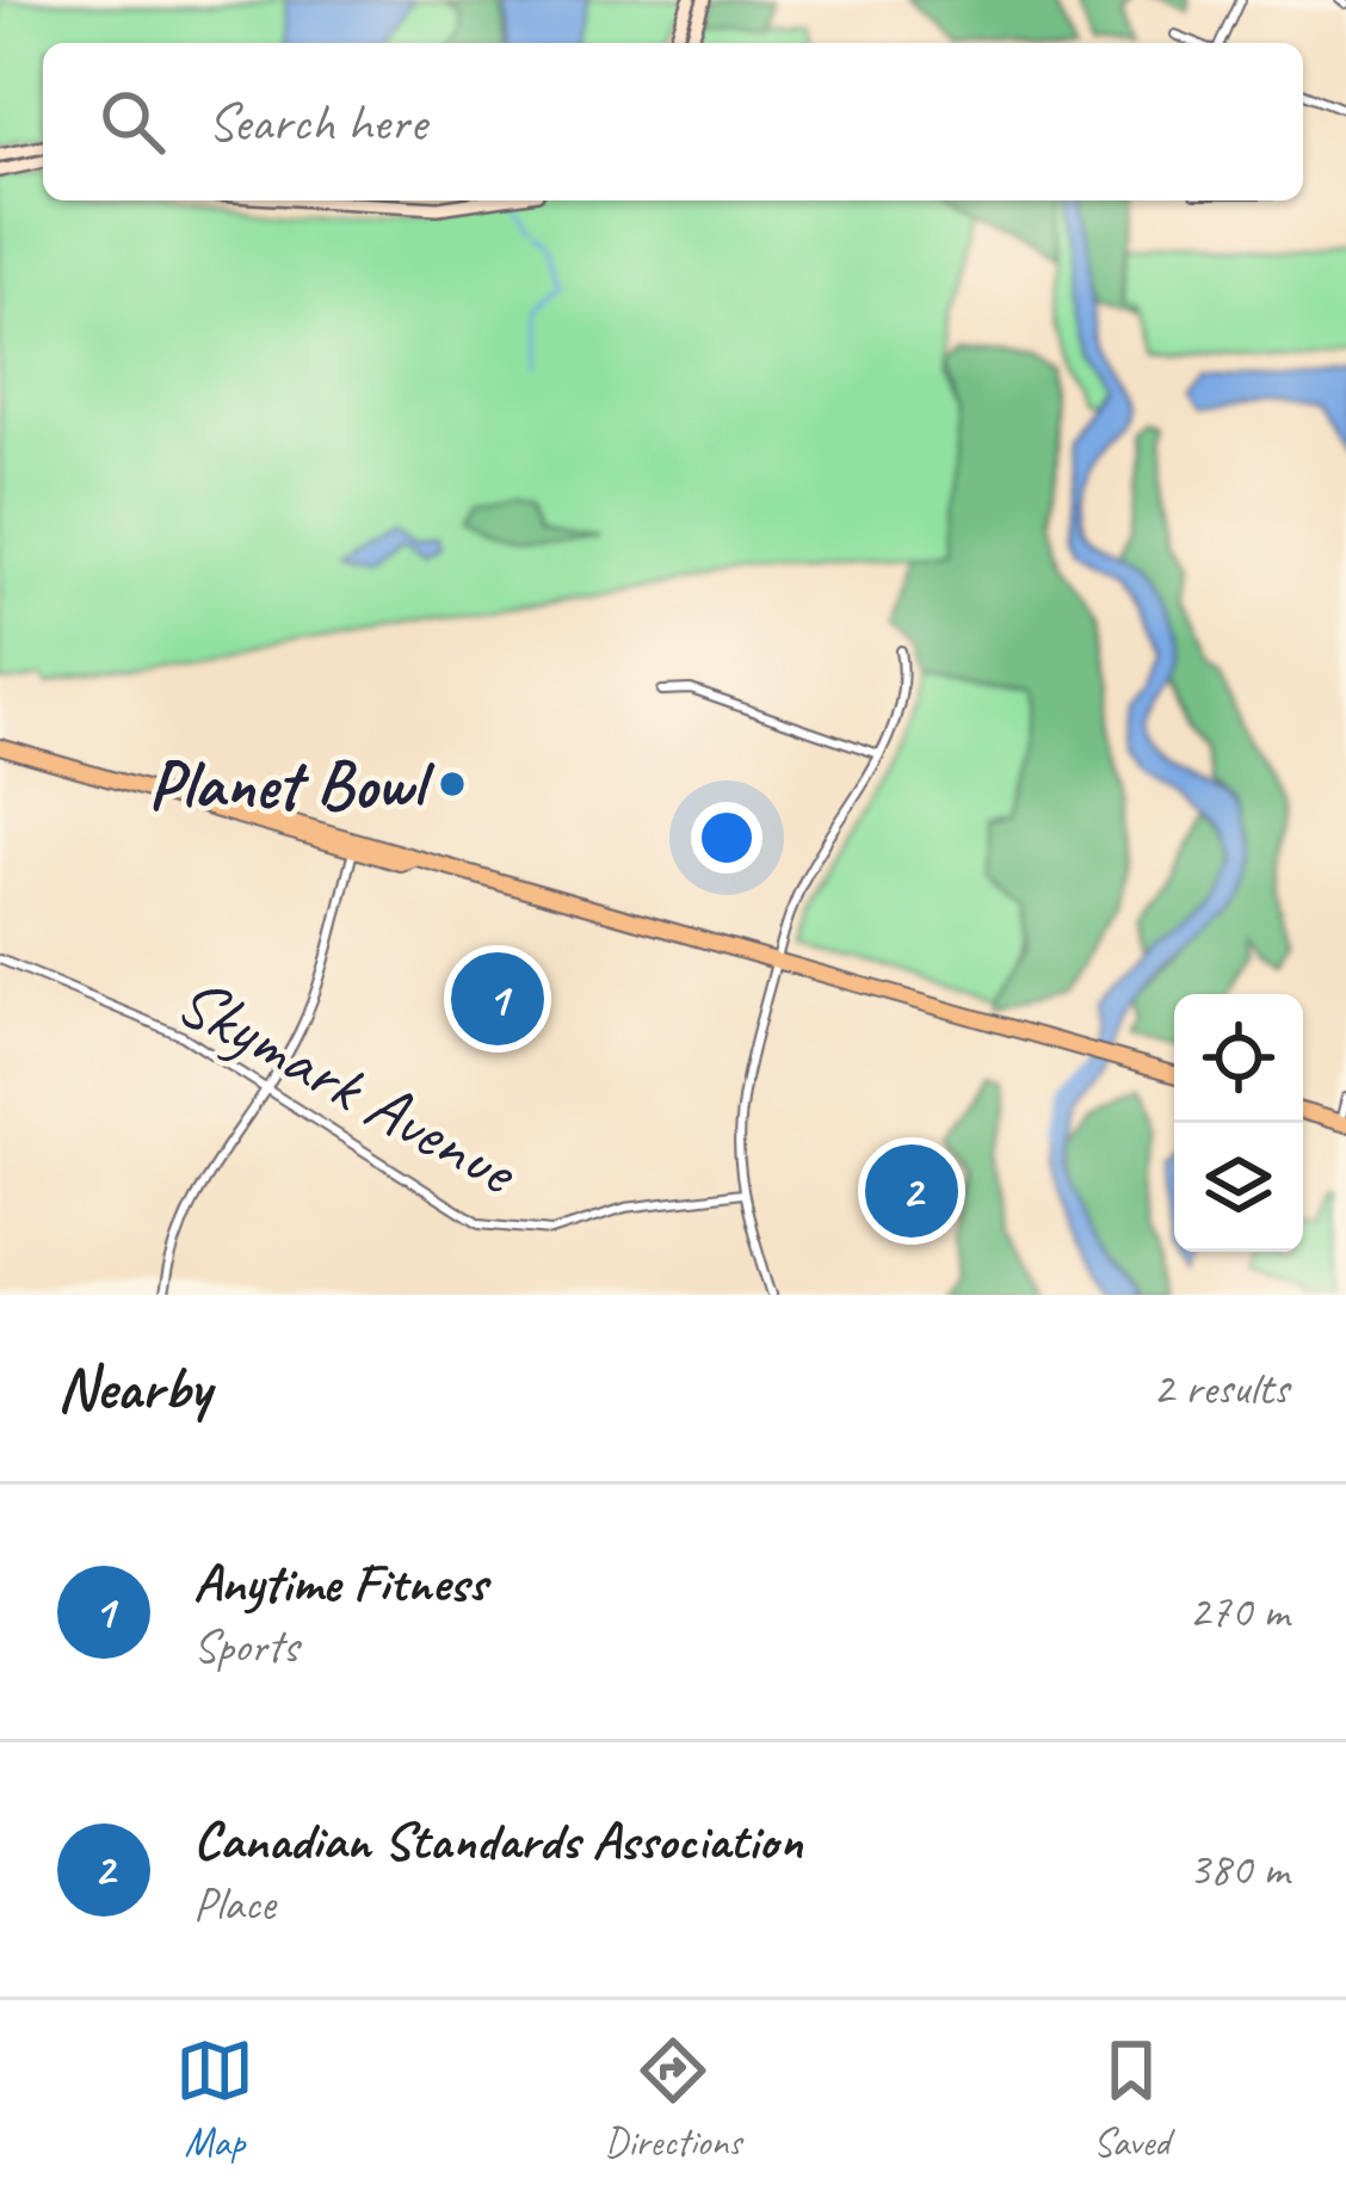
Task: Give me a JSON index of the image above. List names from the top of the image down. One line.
{"streets":{"street":["Skymark Avenue"]},"places":["Planet Bowl"],"page":{"search":"Search here","pins":["1","2"],"heading":["Nearby","2 results"],"list":[{"mark":"1","name":"Anytime Fitness","note":"Sports","value":"270 m"},{"mark":"2","name":"Canadian Standards Association","note":"Place","value":"380 m"}],"nav":["Map","Directions","Saved"]}}
